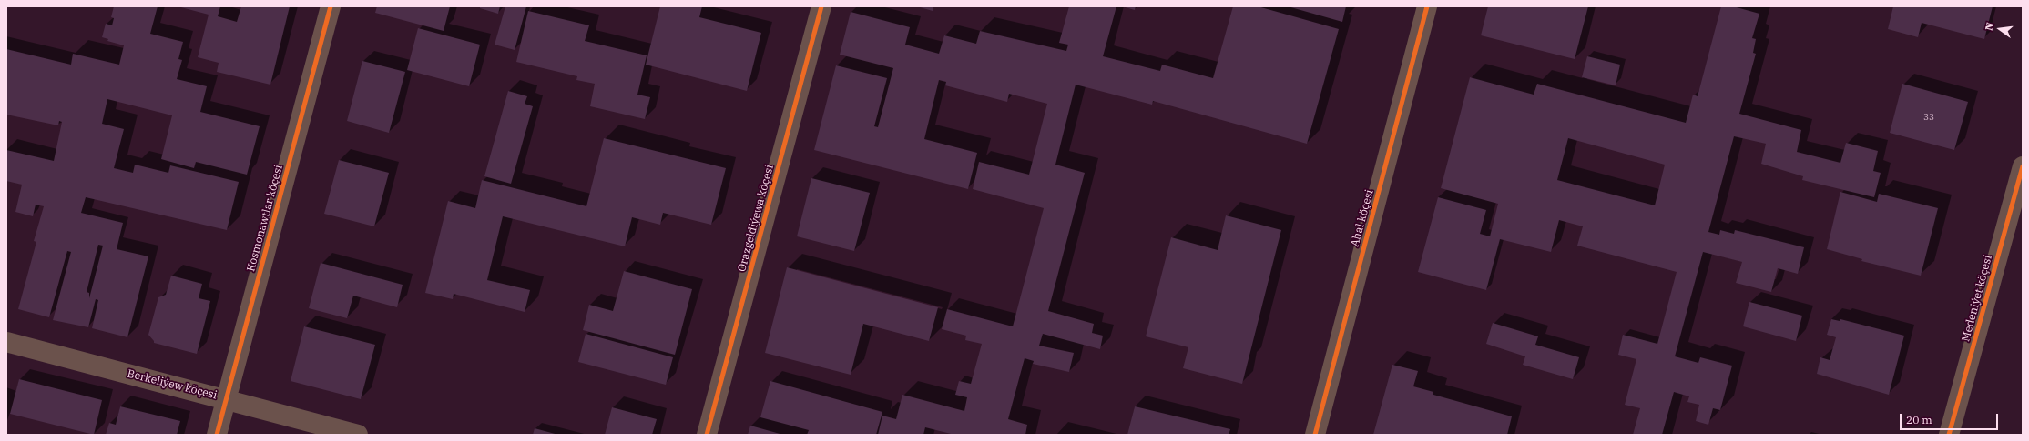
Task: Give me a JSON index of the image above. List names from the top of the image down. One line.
{"streets":{"street":["Kosmonawtlar köçesi","Orazgeldiýewa köçesi","Ahal köçesi","Medeniýet köçesi","Berkeliýew köçesi"]},"crossings":[["Kosmonawtlar köçesi","Berkeliýew köçesi"]],"house_numbers":["33"],"scale_bar":"20 m","north":"left"}
